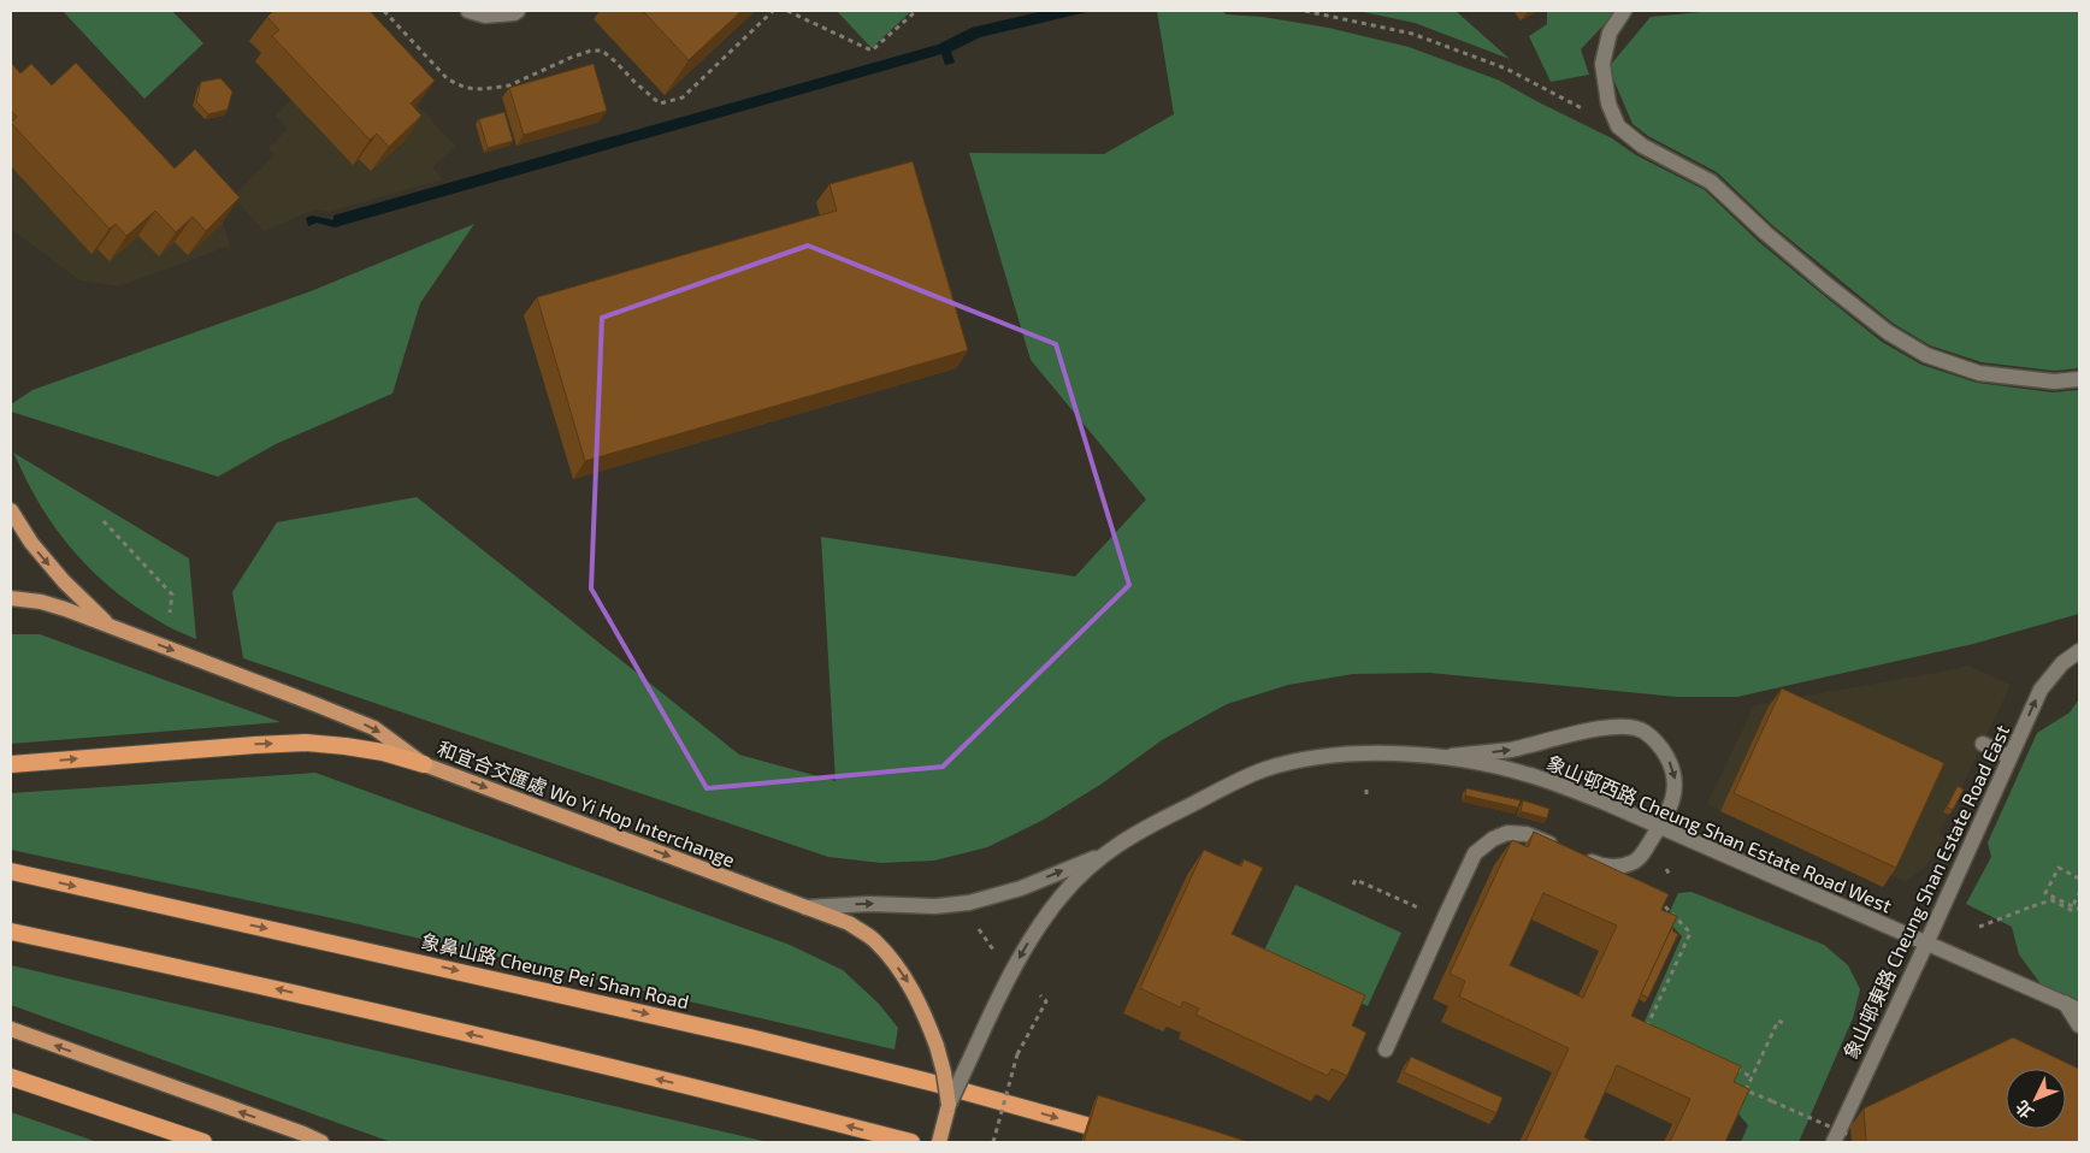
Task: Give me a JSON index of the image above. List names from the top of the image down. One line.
{"streets":{"highway":["象鼻山路 Cheung Pei Shan Road"],"main road":["和宜合交匯處 Wo Yi Hop Interchange"],"street":["象山邨西路 Cheung Shan Estate Road West","象山邨東路 Cheung Shan Estate Road East"]},"crossings":[["和宜合交匯處 Wo Yi Hop Interchange","象山邨西路 Cheung Shan Estate Road West"],["象山邨西路 Cheung Shan Estate Road West","象山邨東路 Cheung Shan Estate Road East"]],"one_way":["和宜合交匯處 Wo Yi Hop Interchange"],"north":"bottom left"}
